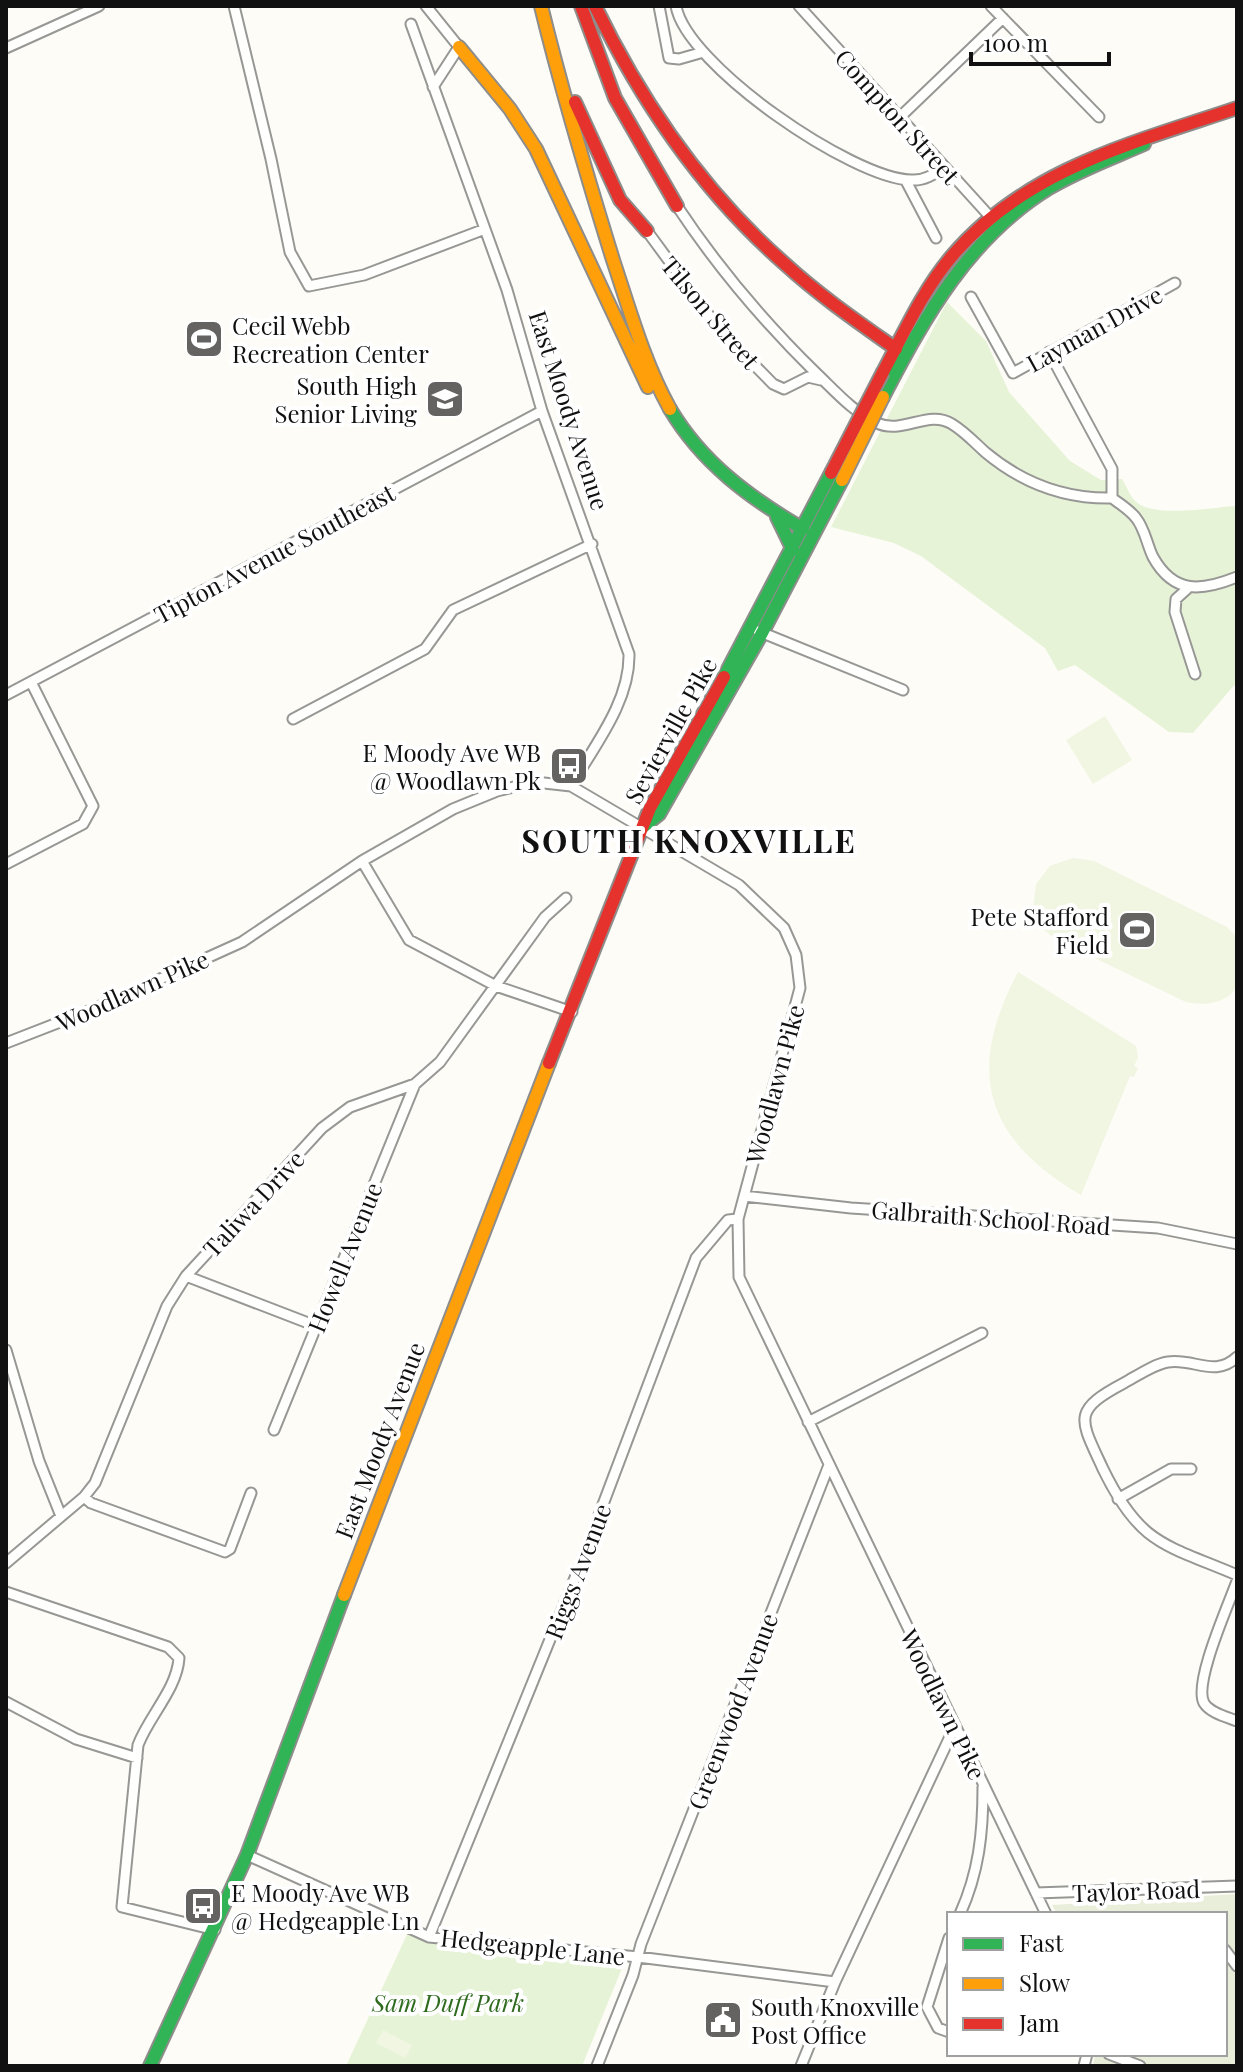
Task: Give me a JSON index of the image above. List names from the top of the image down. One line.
{"streets":{"main road":["East Moody Avenue","Sevierville Pike"],"street":["Compton Street","Tilson Street","Layman Drive","Tipton Avenue Southeast","Woodlawn Pike","Taliwa Drive","Galbraith School Road","Howell Avenue","Riggs Avenue","Greenwood Avenue","Taylor Road","Hedgeapple Lane"]},"crossings":[["Compton Street","Sevierville Pike"],["East Moody Avenue","Tipton Avenue Southeast"],["East Moody Avenue","Sevierville Pike"],["East Moody Avenue","Woodlawn Pike"],["East Moody Avenue","Hedgeapple Lane"],["Sevierville Pike","Woodlawn Pike"],["Woodlawn Pike","Galbraith School Road"],["Woodlawn Pike","Riggs Avenue"],["Woodlawn Pike","Greenwood Avenue"],["Woodlawn Pike","Taylor Road"],["Taliwa Drive","Howell Avenue"],["Riggs Avenue","Hedgeapple Lane"],["Greenwood Avenue","Hedgeapple Lane"]],"districts":["SOUTH KNOXVILLE"],"parks":["Sam Duff Park"],"places":{"sports":["Cecil Webb Recreation Center","Pete Stafford Field"],"school or university":["South High Senior Living"],"bus stop":["E Moody Ave WB @ Woodlawn Pk","E Moody Ave WB @ Hedgeapple Ln"],"public building":["South Knoxville Post Office"]},"legend":["Fast","Slow","Jam"],"scale_bar":"100 m"}
